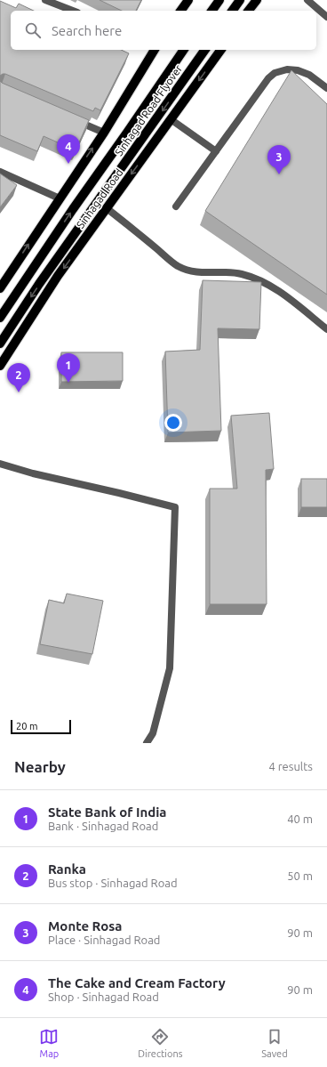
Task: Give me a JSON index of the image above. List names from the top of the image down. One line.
{"streets":{"main road":["Sinhagad Road Flyover","Sinhagad Road"]},"scale_bar":"20 m","page":{"search":"Search here","pins":["4","3","1","2"],"scale":"20 m","heading":["Nearby","4 results"],"list":[{"mark":"1","name":"State Bank of India","note":"Bank · Sinhagad Road","value":"40 m"},{"mark":"2","name":"Ranka","note":"Bus stop · Sinhagad Road","value":"50 m"},{"mark":"3","name":"Monte Rosa","note":"Place · Sinhagad Road","value":"90 m"},{"mark":"4","name":"The Cake and Cream Factory","note":"Shop · Sinhagad Road","value":"90 m"}],"nav":["Map","Directions","Saved"]}}
